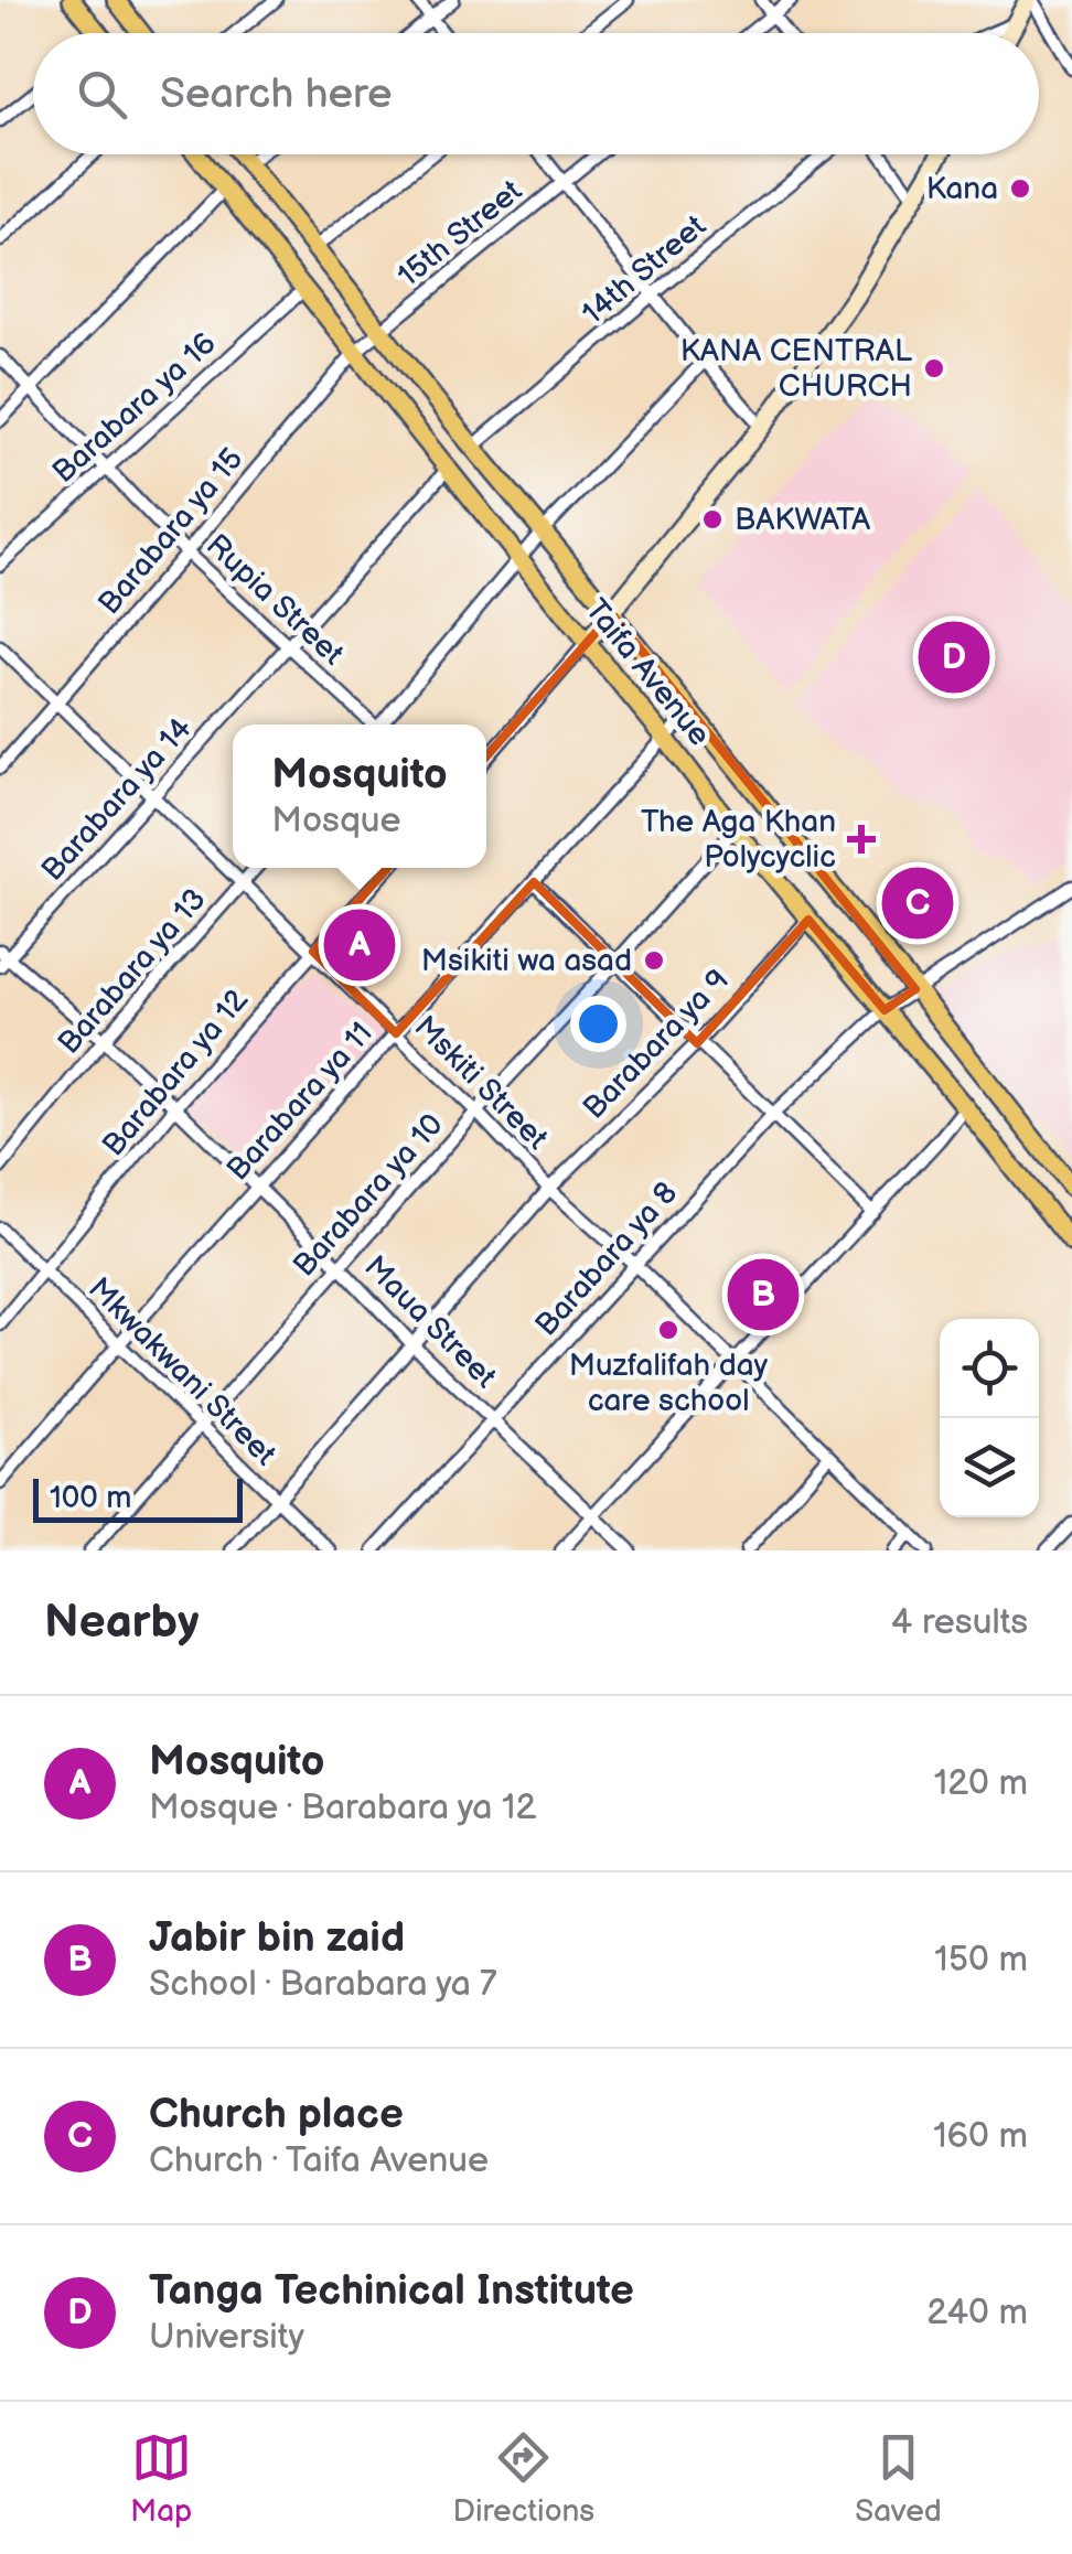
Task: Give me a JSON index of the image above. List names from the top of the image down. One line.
{"streets":{"main road":["Taifa Avenue"],"street":["15th Street","14th Street","Barabara ya 16","Barabara ya 15","Rupia Street","Barabara ya 14","Barabara ya 13","Barabara ya 9","Barabara ya 12","Mskiti Street","Barabara ya 11","Barabara ya 10","Barabara ya 8","Maua Street","Mkwakwani Street"]},"crossings":[["15th Street","Barabara ya 15"],["15th Street","Taifa Avenue"],["14th Street","Taifa Avenue"],["Barabara ya 16","Rupia Street"],["Barabara ya 16","Taifa Avenue"],["Barabara ya 15","Rupia Street"],["Barabara ya 15","Taifa Avenue"],["Barabara ya 15","Mskiti Street"],["Rupia Street","Barabara ya 14"],["Taifa Avenue","Barabara ya 14"],["Taifa Avenue","Barabara ya 9"],["Taifa Avenue","Barabara ya 11"],["Taifa Avenue","Barabara ya 10"],["Taifa Avenue","Barabara ya 8"],["Barabara ya 14","Mskiti Street"],["Barabara ya 14","Maua Street"],["Barabara ya 13","Mskiti Street"],["Barabara ya 13","Maua Street"],["Barabara ya 9","Mskiti Street"],["Barabara ya 9","Maua Street"],["Barabara ya 9","Mkwakwani Street"],["Barabara ya 12","Mskiti Street"],["Barabara ya 12","Maua Street"],["Barabara ya 12","Mkwakwani Street"],["Mskiti Street","Barabara ya 11"],["Mskiti Street","Barabara ya 10"],["Mskiti Street","Barabara ya 8"],["Barabara ya 11","Maua Street"],["Barabara ya 11","Mkwakwani Street"],["Barabara ya 10","Maua Street"],["Barabara ya 10","Mkwakwani Street"],["Barabara ya 8","Maua Street"]],"places":{"other":["Kana","KANA CENTRAL CHURCH","BAKWATA","Msikiti wa asad","Muzfalifah day care school"],"health":["The Aga Khan Polycyclic"]},"scale_bar":"100 m","page":{"search":"Search here","pins":["D","C","A","B"],"popup":["Mosquito","Mosque"],"scale":"100 m","heading":["Nearby","4 results"],"list":[{"mark":"A","name":"Mosquito","note":"Mosque · Barabara ya 12","value":"120 m"},{"mark":"B","name":"Jabir bin zaid","note":"School · Barabara ya 7","value":"150 m"},{"mark":"C","name":"Church place","note":"Church · Taifa Avenue","value":"160 m"},{"mark":"D","name":"Tanga Techinical Institute","note":"University","value":"240 m"}],"nav":["Map","Directions","Saved"]}}
